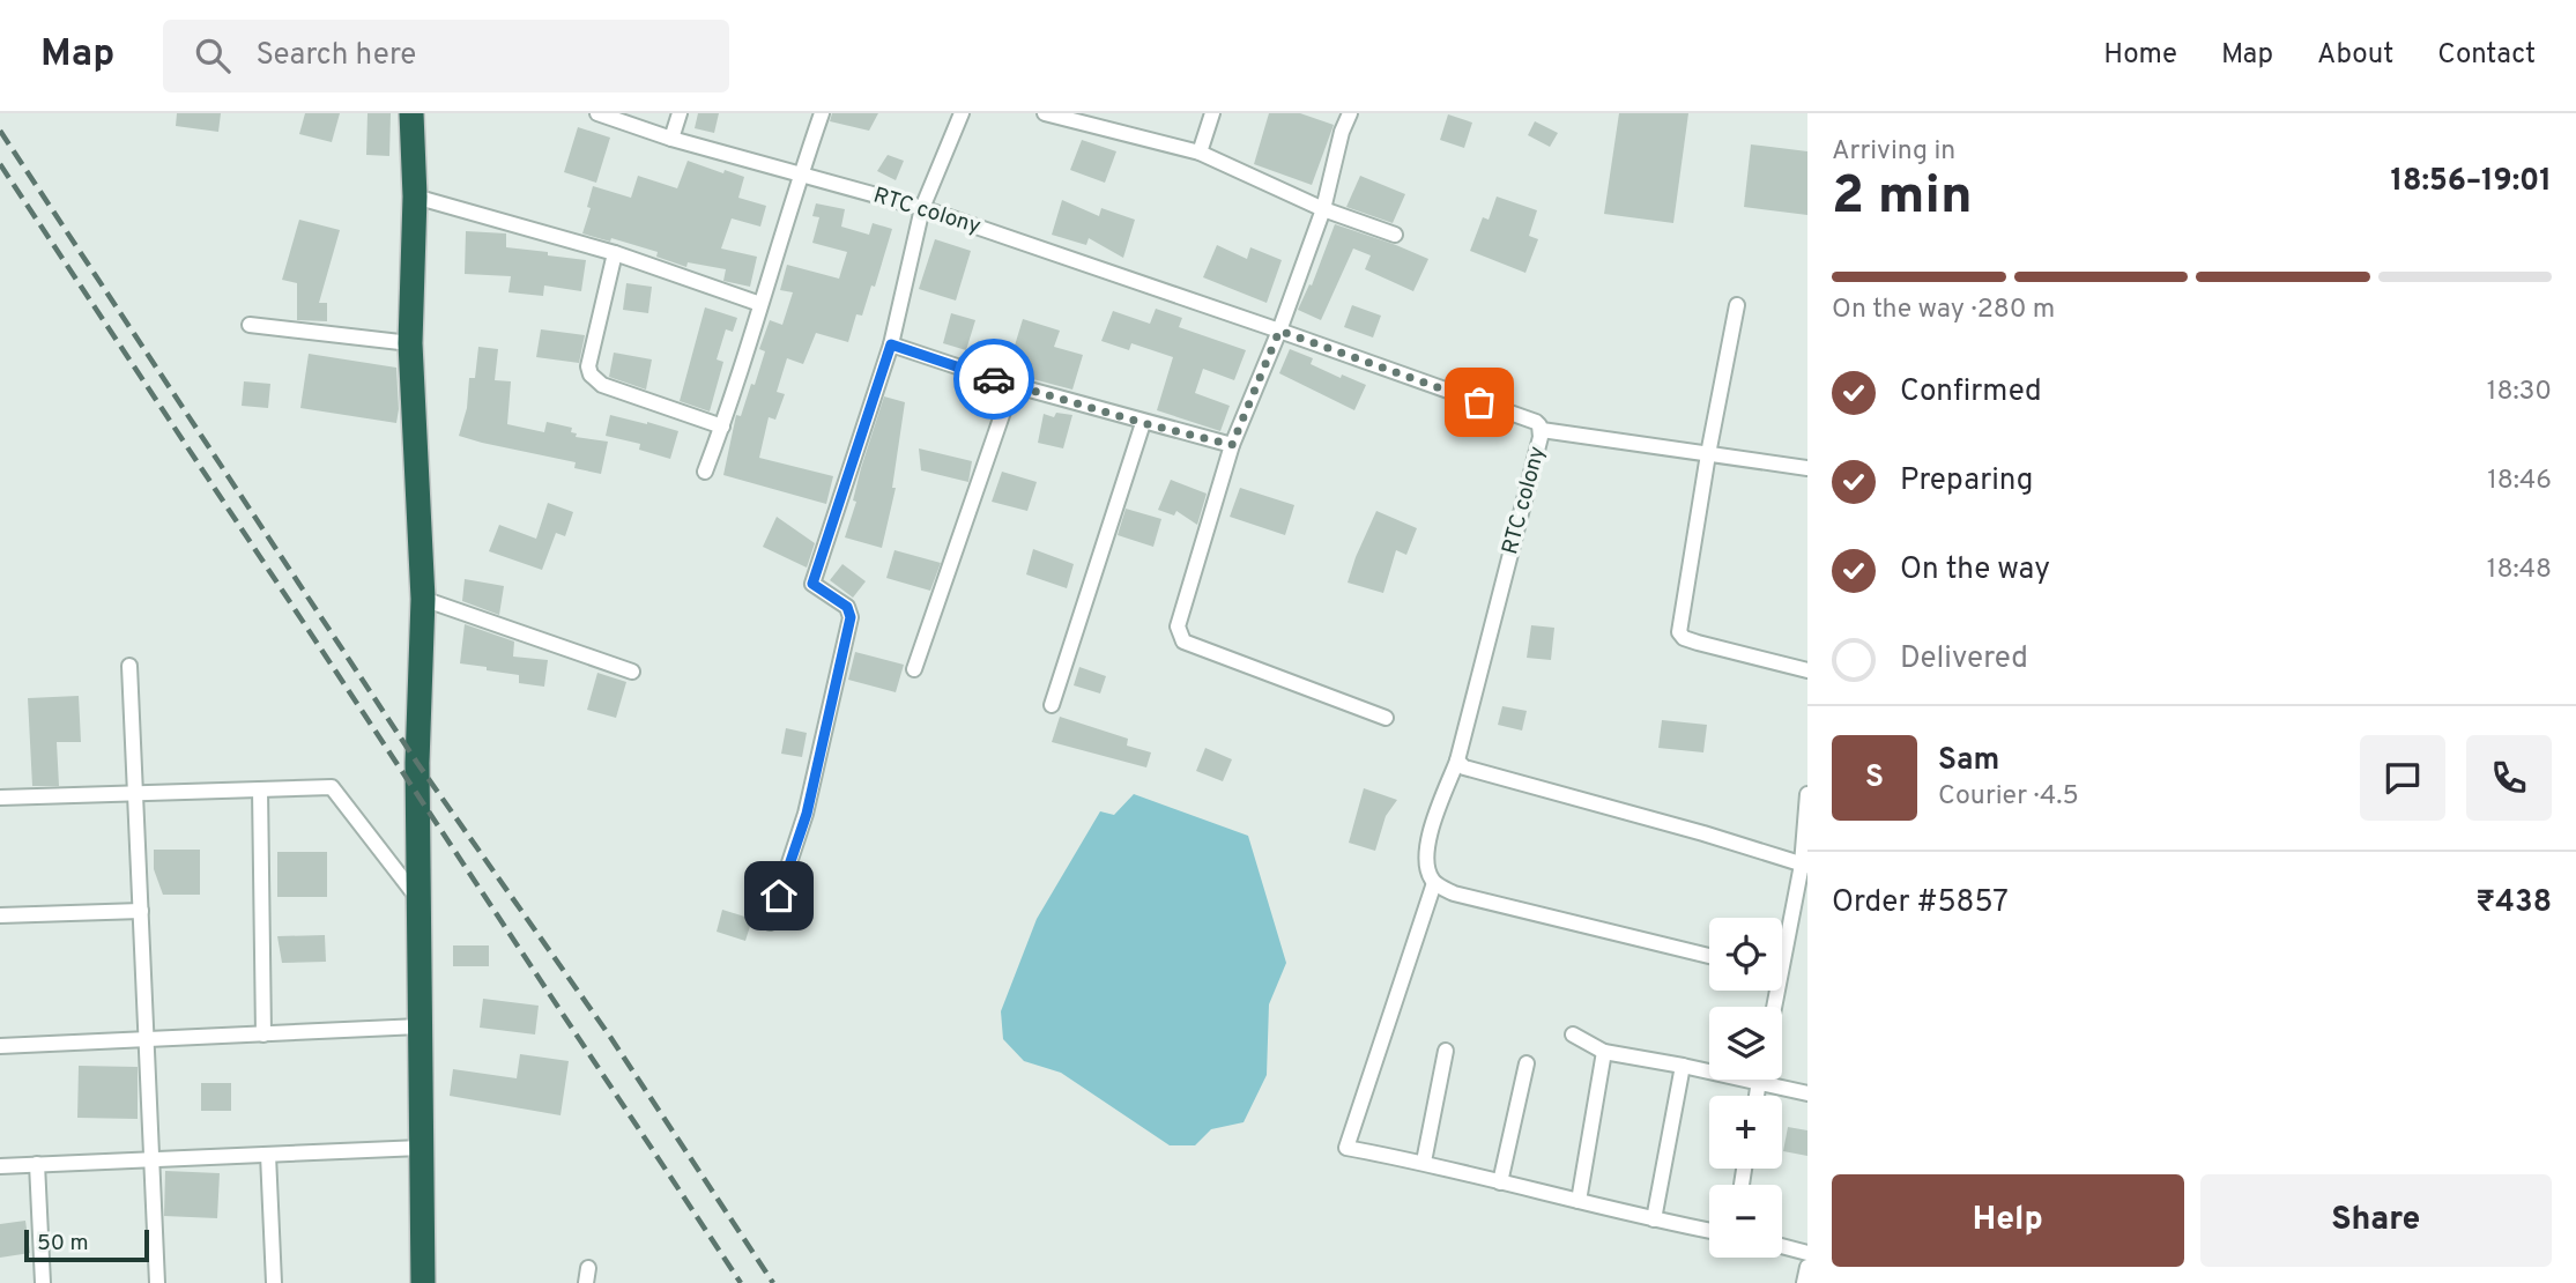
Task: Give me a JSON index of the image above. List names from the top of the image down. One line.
{"streets":{"street":["RTC colony"]},"scale_bar":"50 m","page":{"header":"Map","search":"Search here","nav":["Home","Map","About","Contact"],"heading":["2 min","Arriving in","18:56–19:01"],"panel":["Sam","Courier · 4.5","Order #5857","₹438"],"bar":"On the way · 280 m","list":[["Confirmed","18:30"],["Preparing","18:46"],["On the way","18:48"],"Delivered"],"round":"S","map_buttons":["+","−"],"buttons":["Help","Share"],"scale":"50 m"}}
